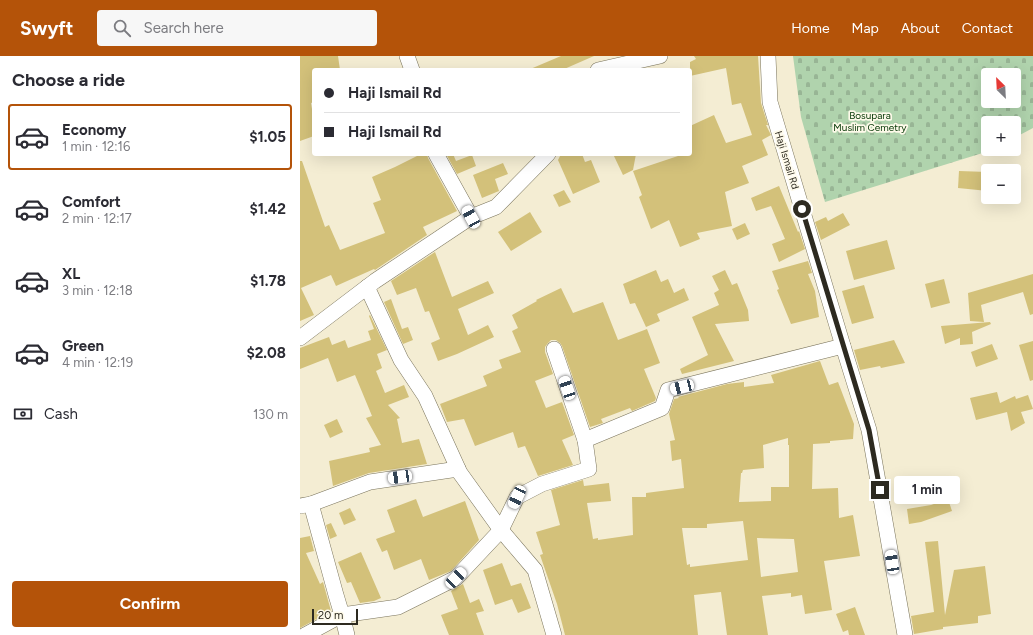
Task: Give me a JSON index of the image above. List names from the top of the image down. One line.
{"streets":{"street":["Haji Ismail Rd"]},"parks":["Bosupara Muslim Cemetry"],"scale_bar":"20 m","north":"top left","page":{"header":"Swyft","search":"Search here","nav":["Home","Map","About","Contact"],"heading":"Choose a ride","map_buttons":["+","−"],"banner":["Haji Ismail Rd","Haji Ismail Rd"],"list":[{"name":"Economy","note":"1 min · 12:16","value":"$1.05"},{"name":"Comfort","note":"2 min · 12:17","value":"$1.42"},{"name":"XL","note":"3 min · 12:18","value":"$1.78"},{"name":"Green","note":"4 min · 12:19","value":"$2.08"}],"pay":["Cash","130 m"],"bubble":"1 min","buttons":"Confirm","scale":"20 m"}}
